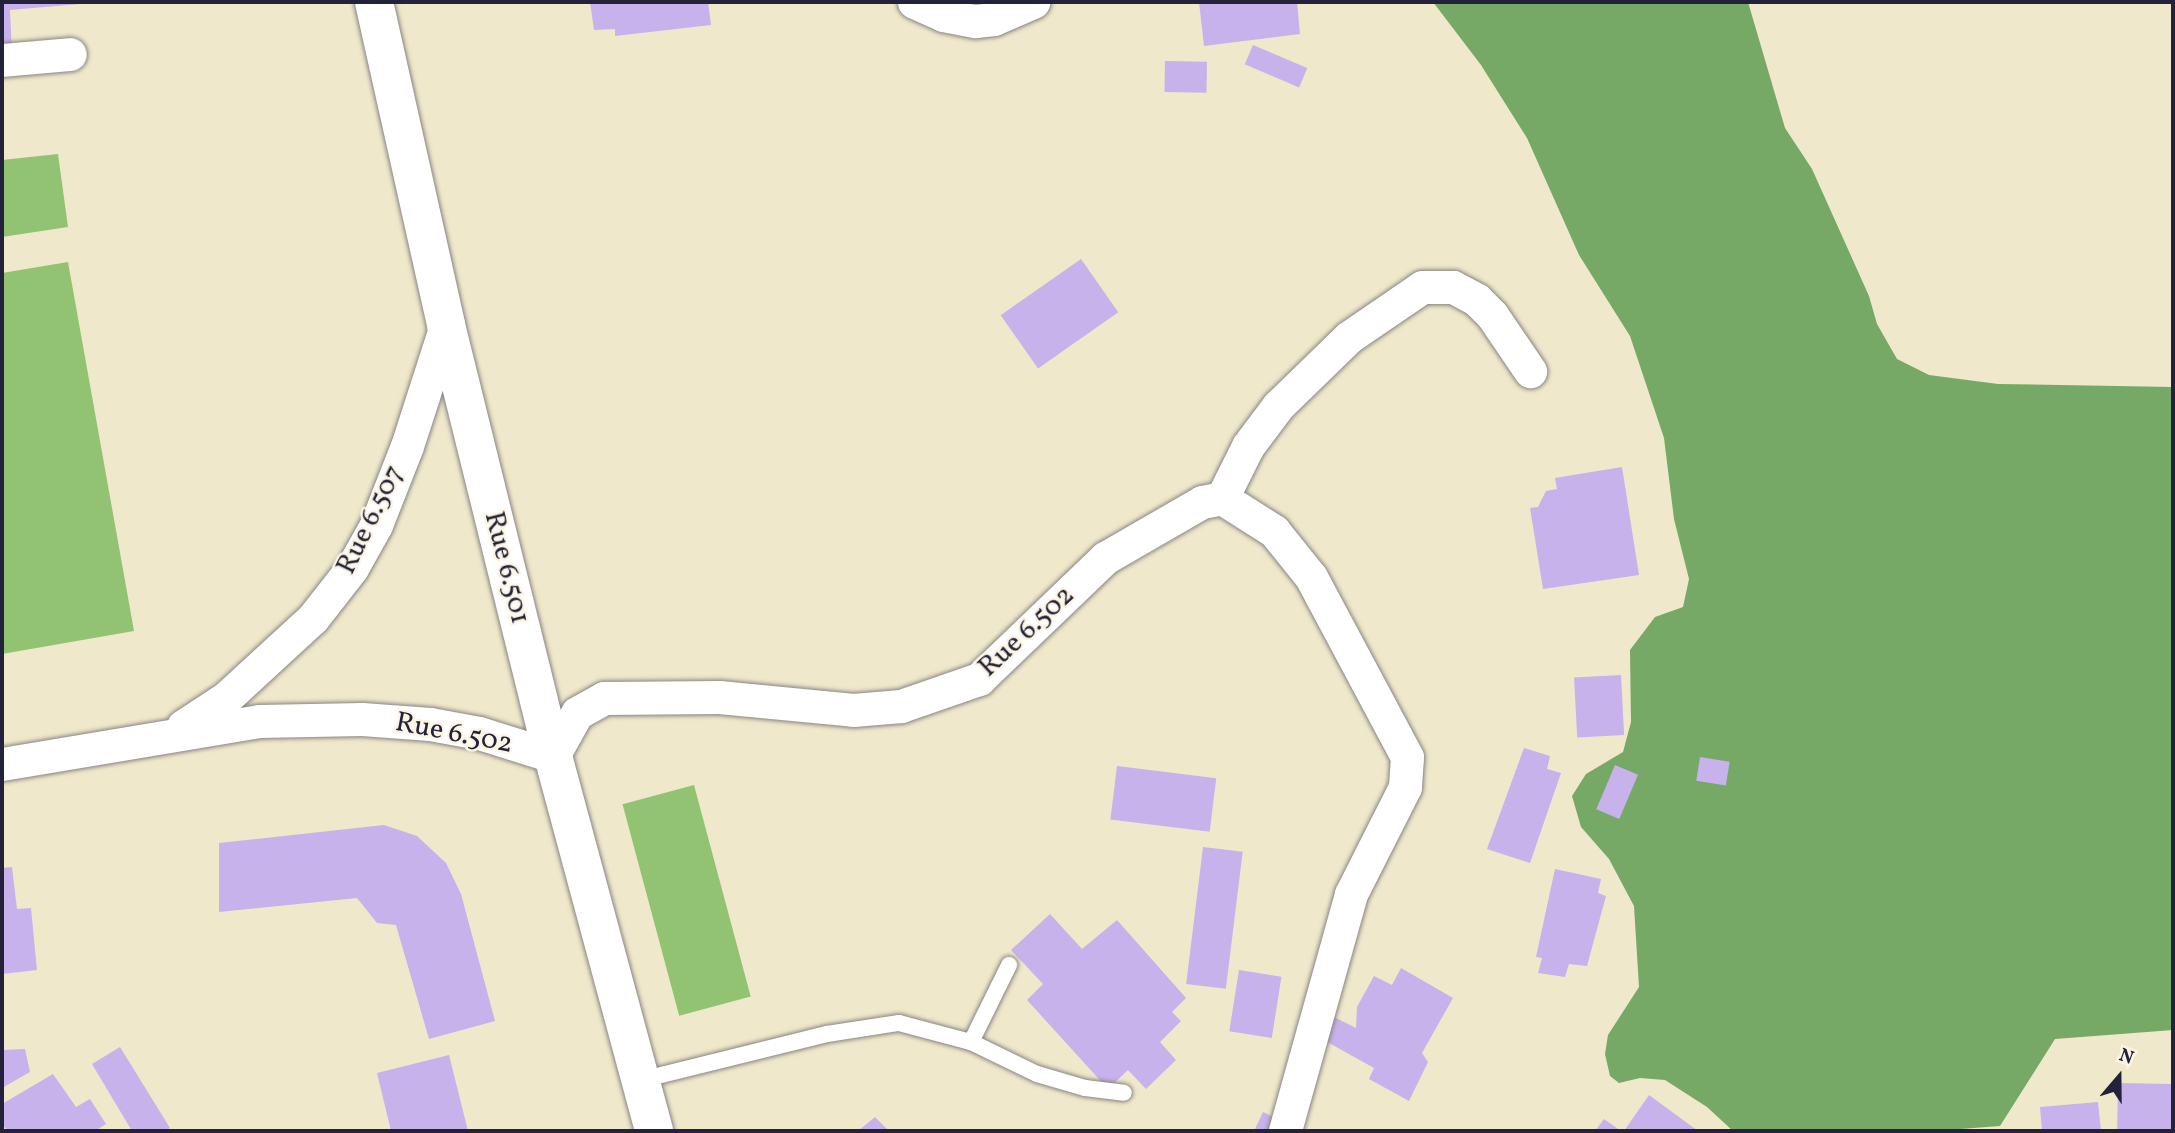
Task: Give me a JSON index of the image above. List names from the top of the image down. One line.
{"streets":{"street":["Rue 6.507","Rue 6.501","Rue 6.502"]},"crossings":[["Rue 6.507","Rue 6.501"],["Rue 6.507","Rue 6.502"],["Rue 6.501","Rue 6.502"]],"north":"top"}
